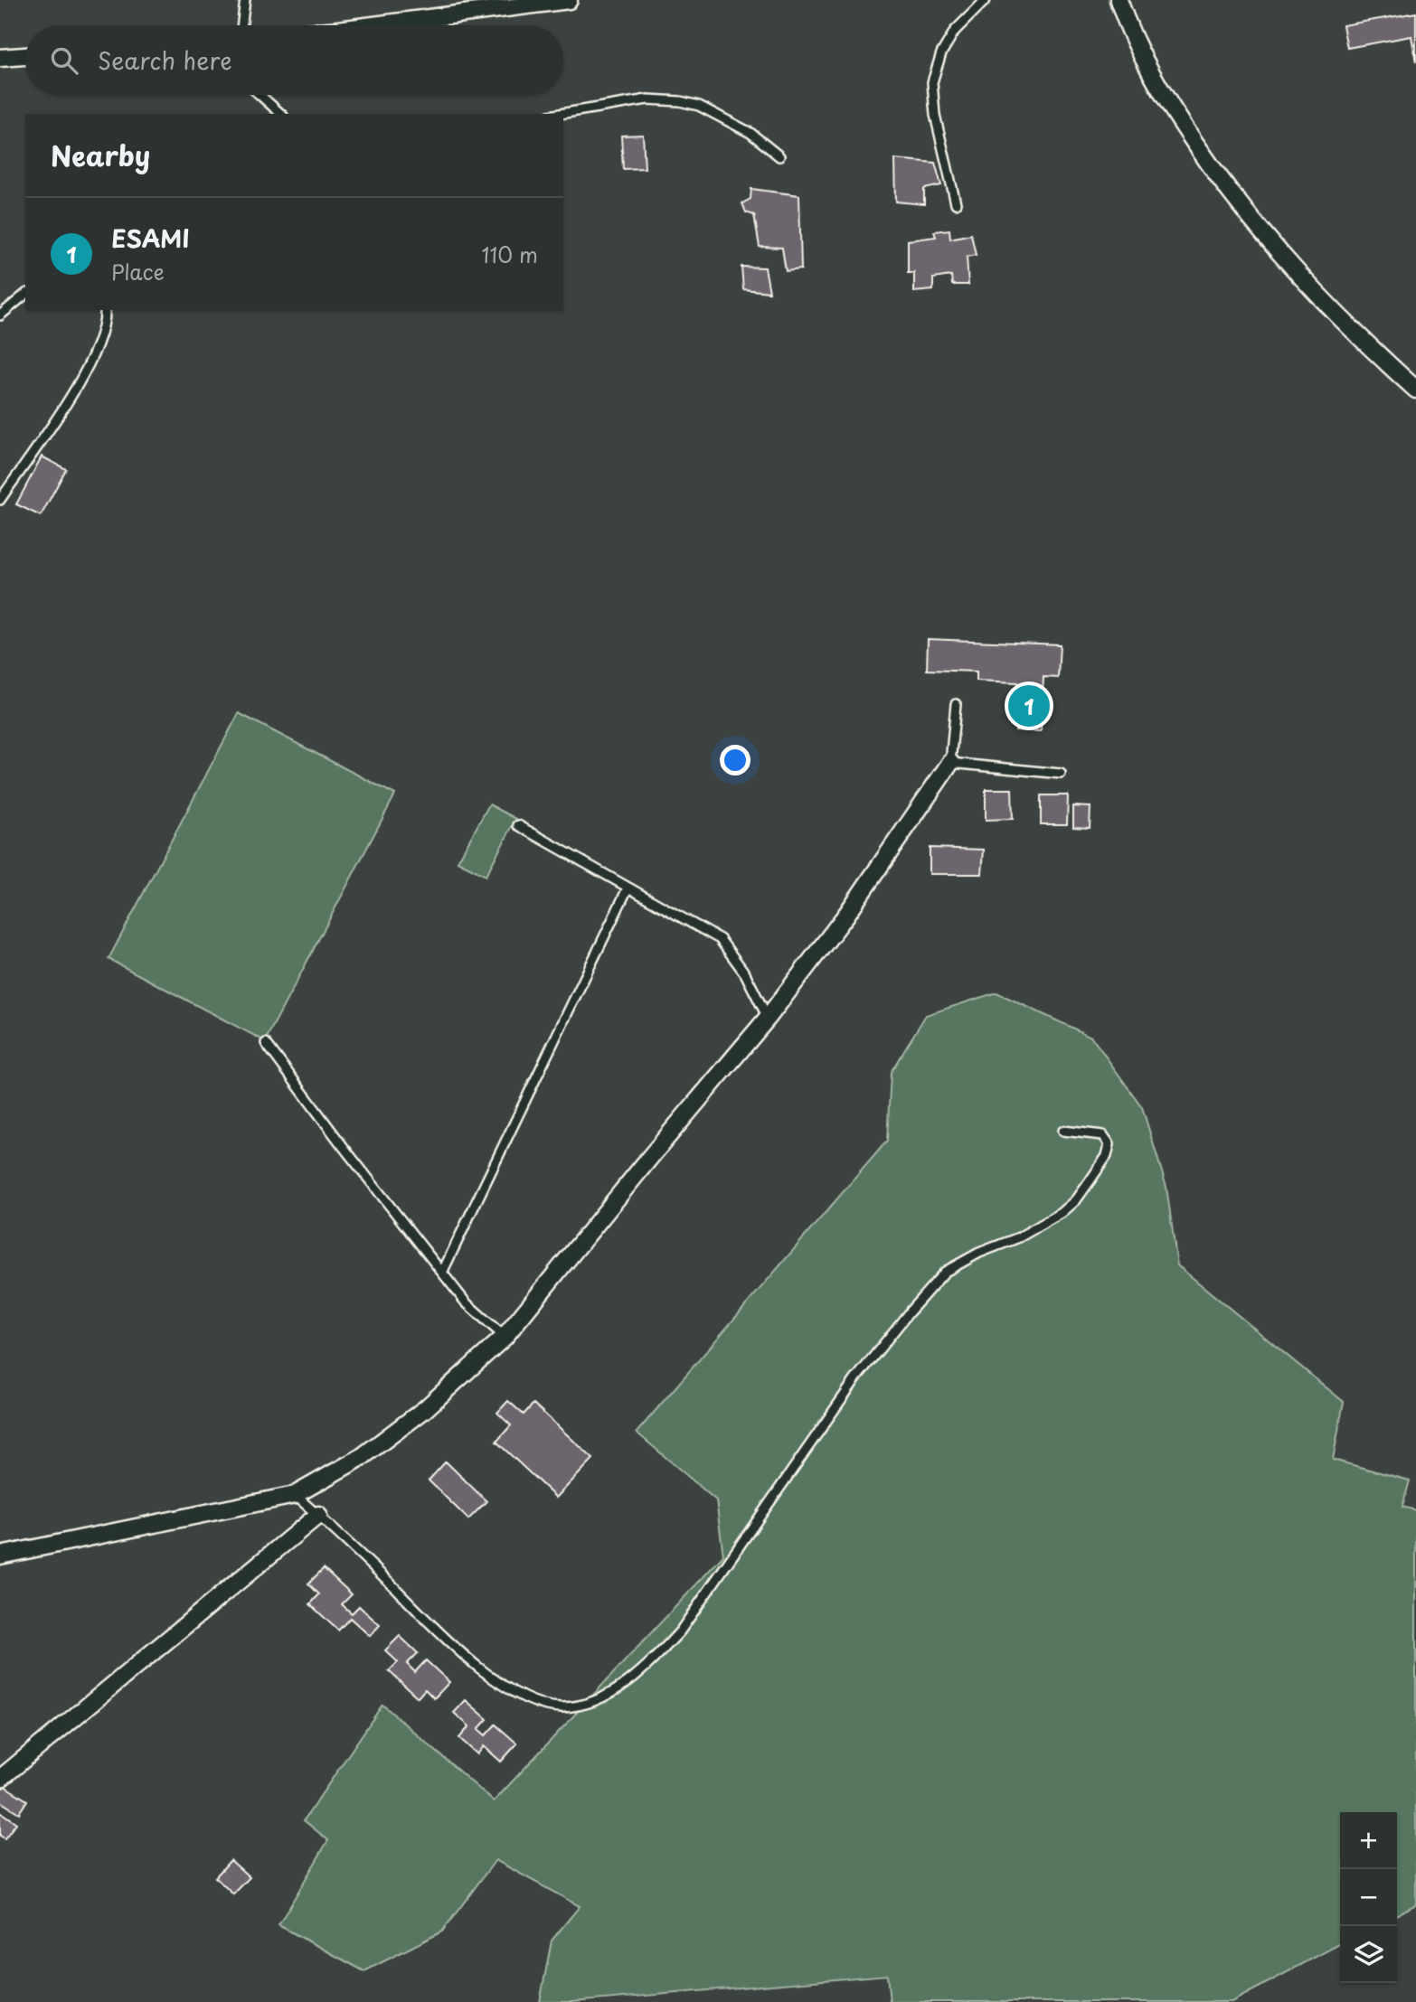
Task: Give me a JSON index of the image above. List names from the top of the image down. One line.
{"page":{"search":"Search here","heading":"Nearby","list":[{"mark":"1","name":"ESAMI","note":"Place","value":"110 m"}],"pins":"1","map_buttons":["+","−"]}}
